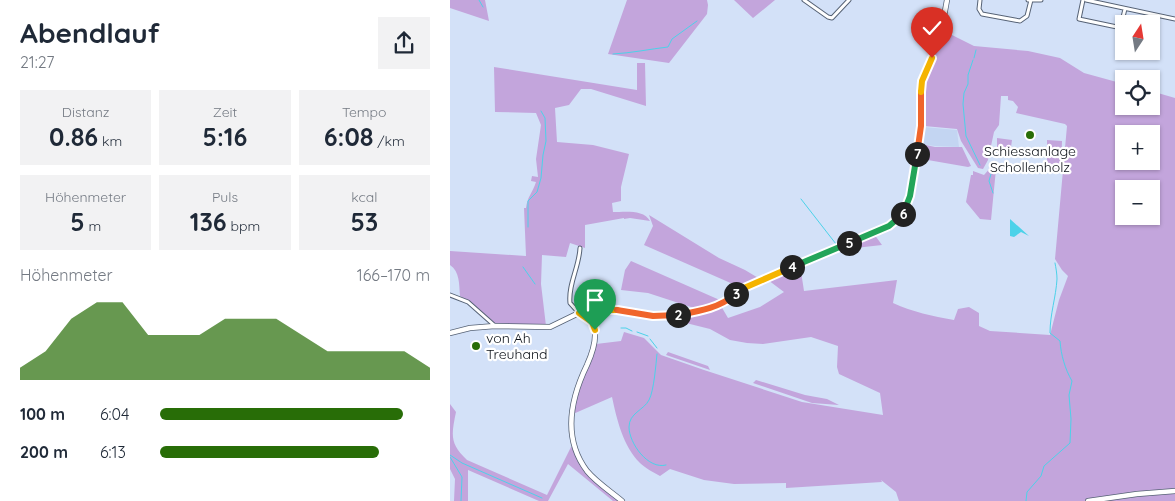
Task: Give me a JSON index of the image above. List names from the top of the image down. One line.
{"places":["Schiessanlage Schollenholz","von Ah Treuhand"],"north":"top","page":{"heading":["Abendlauf","21:27"],"map_buttons":["+","−"],"stats":[["Distanz","0.86 km"],["Zeit","5:16"],["Tempo","6:08 /km"],["Höhenmeter","5 m"],["Puls","136 bpm"],["kcal","53"]],"pins":["7","6","5","4","3","2"],"chart":["Höhenmeter","166–170 m"],"list":[{"name":"100 m","note":"6:04"},{"name":"200 m","note":"6:13"}]}}
